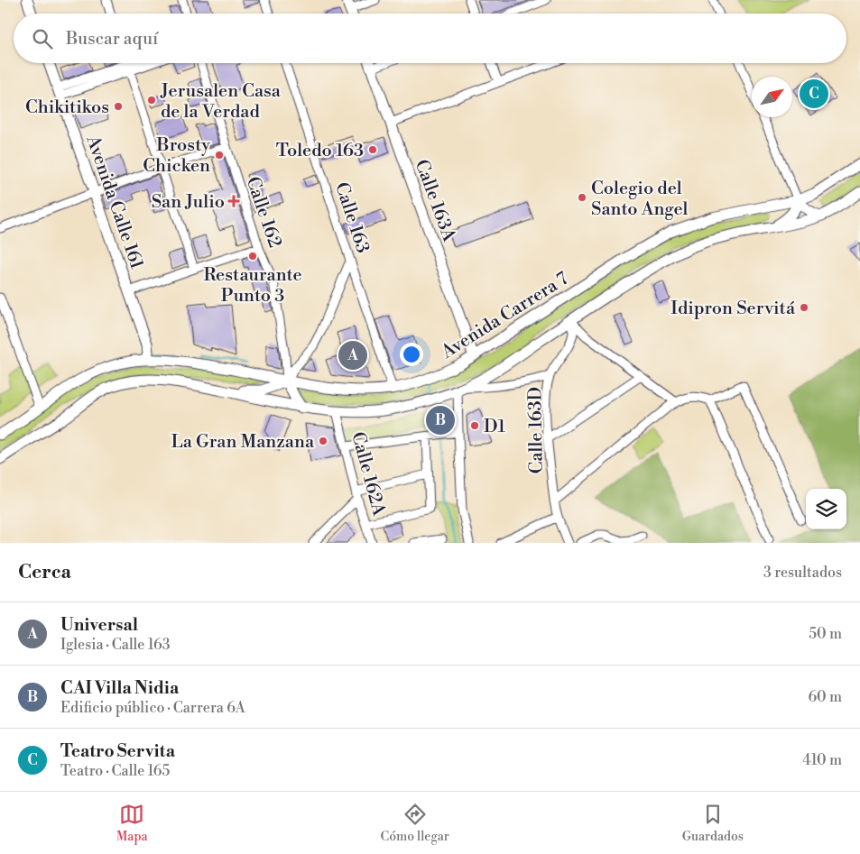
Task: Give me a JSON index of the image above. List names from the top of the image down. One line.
{"streets":{"main road":["Calle 163A","Avenida Calle 161","Avenida Carrera 7"],"street":["Calle 162","Calle 163","Calle 163D","Calle 162A"]},"crossings":[["Calle 163A","Avenida Carrera 7"],["Avenida Calle 161","Avenida Carrera 7"],["Calle 162","Avenida Carrera 7"],["Calle 163","Avenida Carrera 7"]],"places":{"other":["Jerusalen Casa de la Verdad","Chikitikos","Toledo 163","Brosty Chicken","Colegio del Santo Angel","Restaurante Punto 3","Idipron Servitá","D1","La Gran Manzana"],"health":["San Julio"]},"north":"top right","page":{"search":"Buscar aquí","pins":["C","A","B"],"heading":["Cerca","3 resultados"],"list":[{"mark":"A","name":"Universal","note":"Iglesia · Calle 163","value":"50 m"},{"mark":"B","name":"CAI Villa Nidia","note":"Edificio público · Carrera 6A","value":"60 m"},{"mark":"C","name":"Teatro Servita","note":"Teatro · Calle 165","value":"410 m"}],"nav":["Mapa","Cómo llegar","Guardados"]}}
